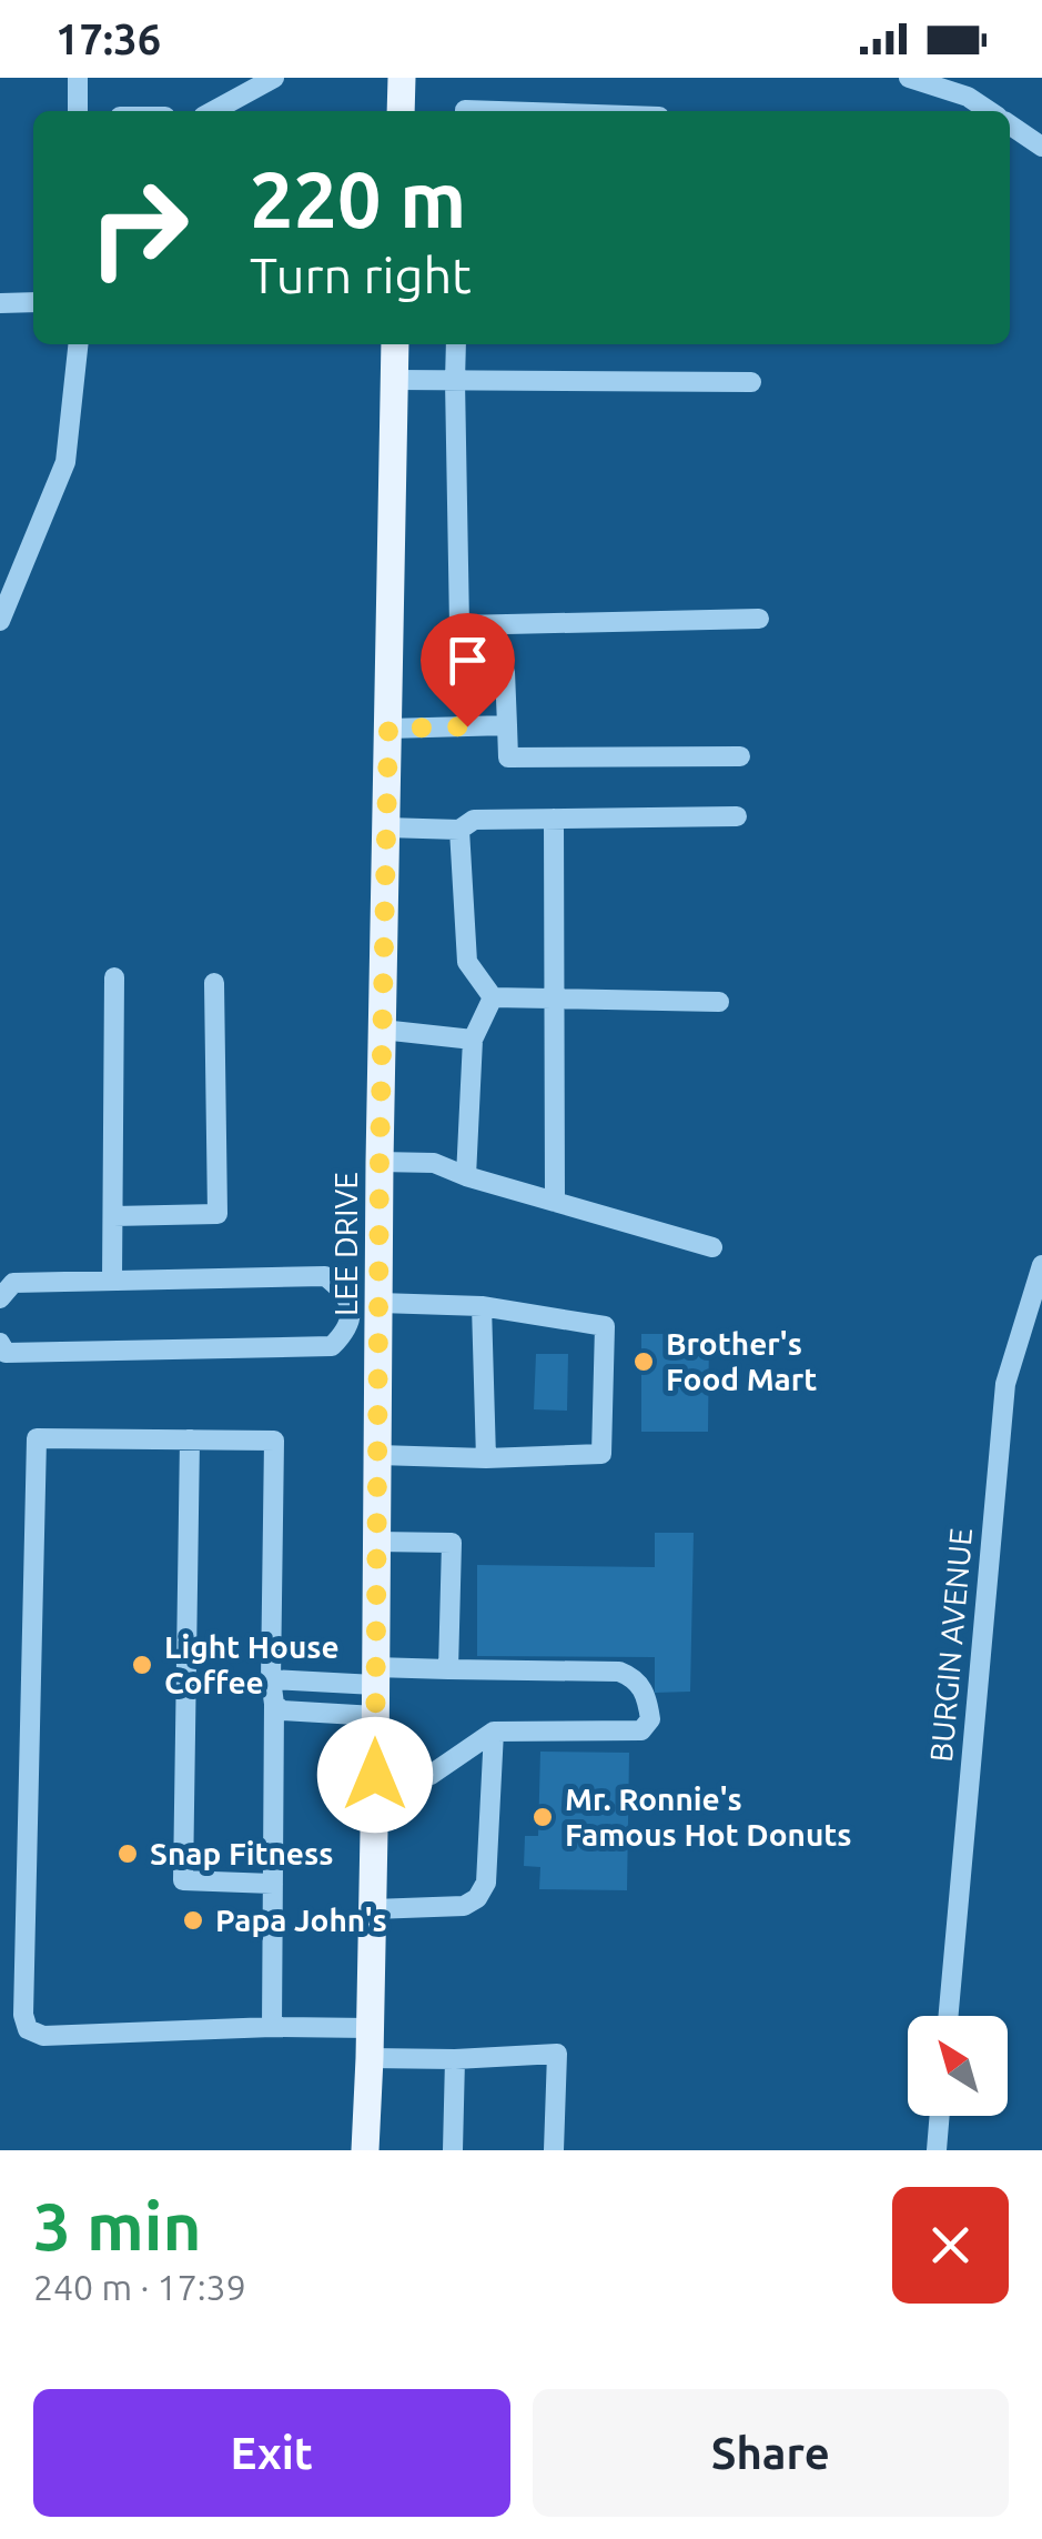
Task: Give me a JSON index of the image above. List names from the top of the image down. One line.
{"streets":{"main road":["LEE DRIVE"],"street":["BURGIN AVENUE"]},"places":["Brother's Food Mart","Light House Coffee","Mr. Ronnie's Famous Hot Donuts","Snap Fitness","Papa John's"],"north":"top left","page":{"status":"17:36","turn":["220 m","Turn right"],"heading":["3 min","240 m · 17:39"],"buttons":["Exit","Share"]}}
